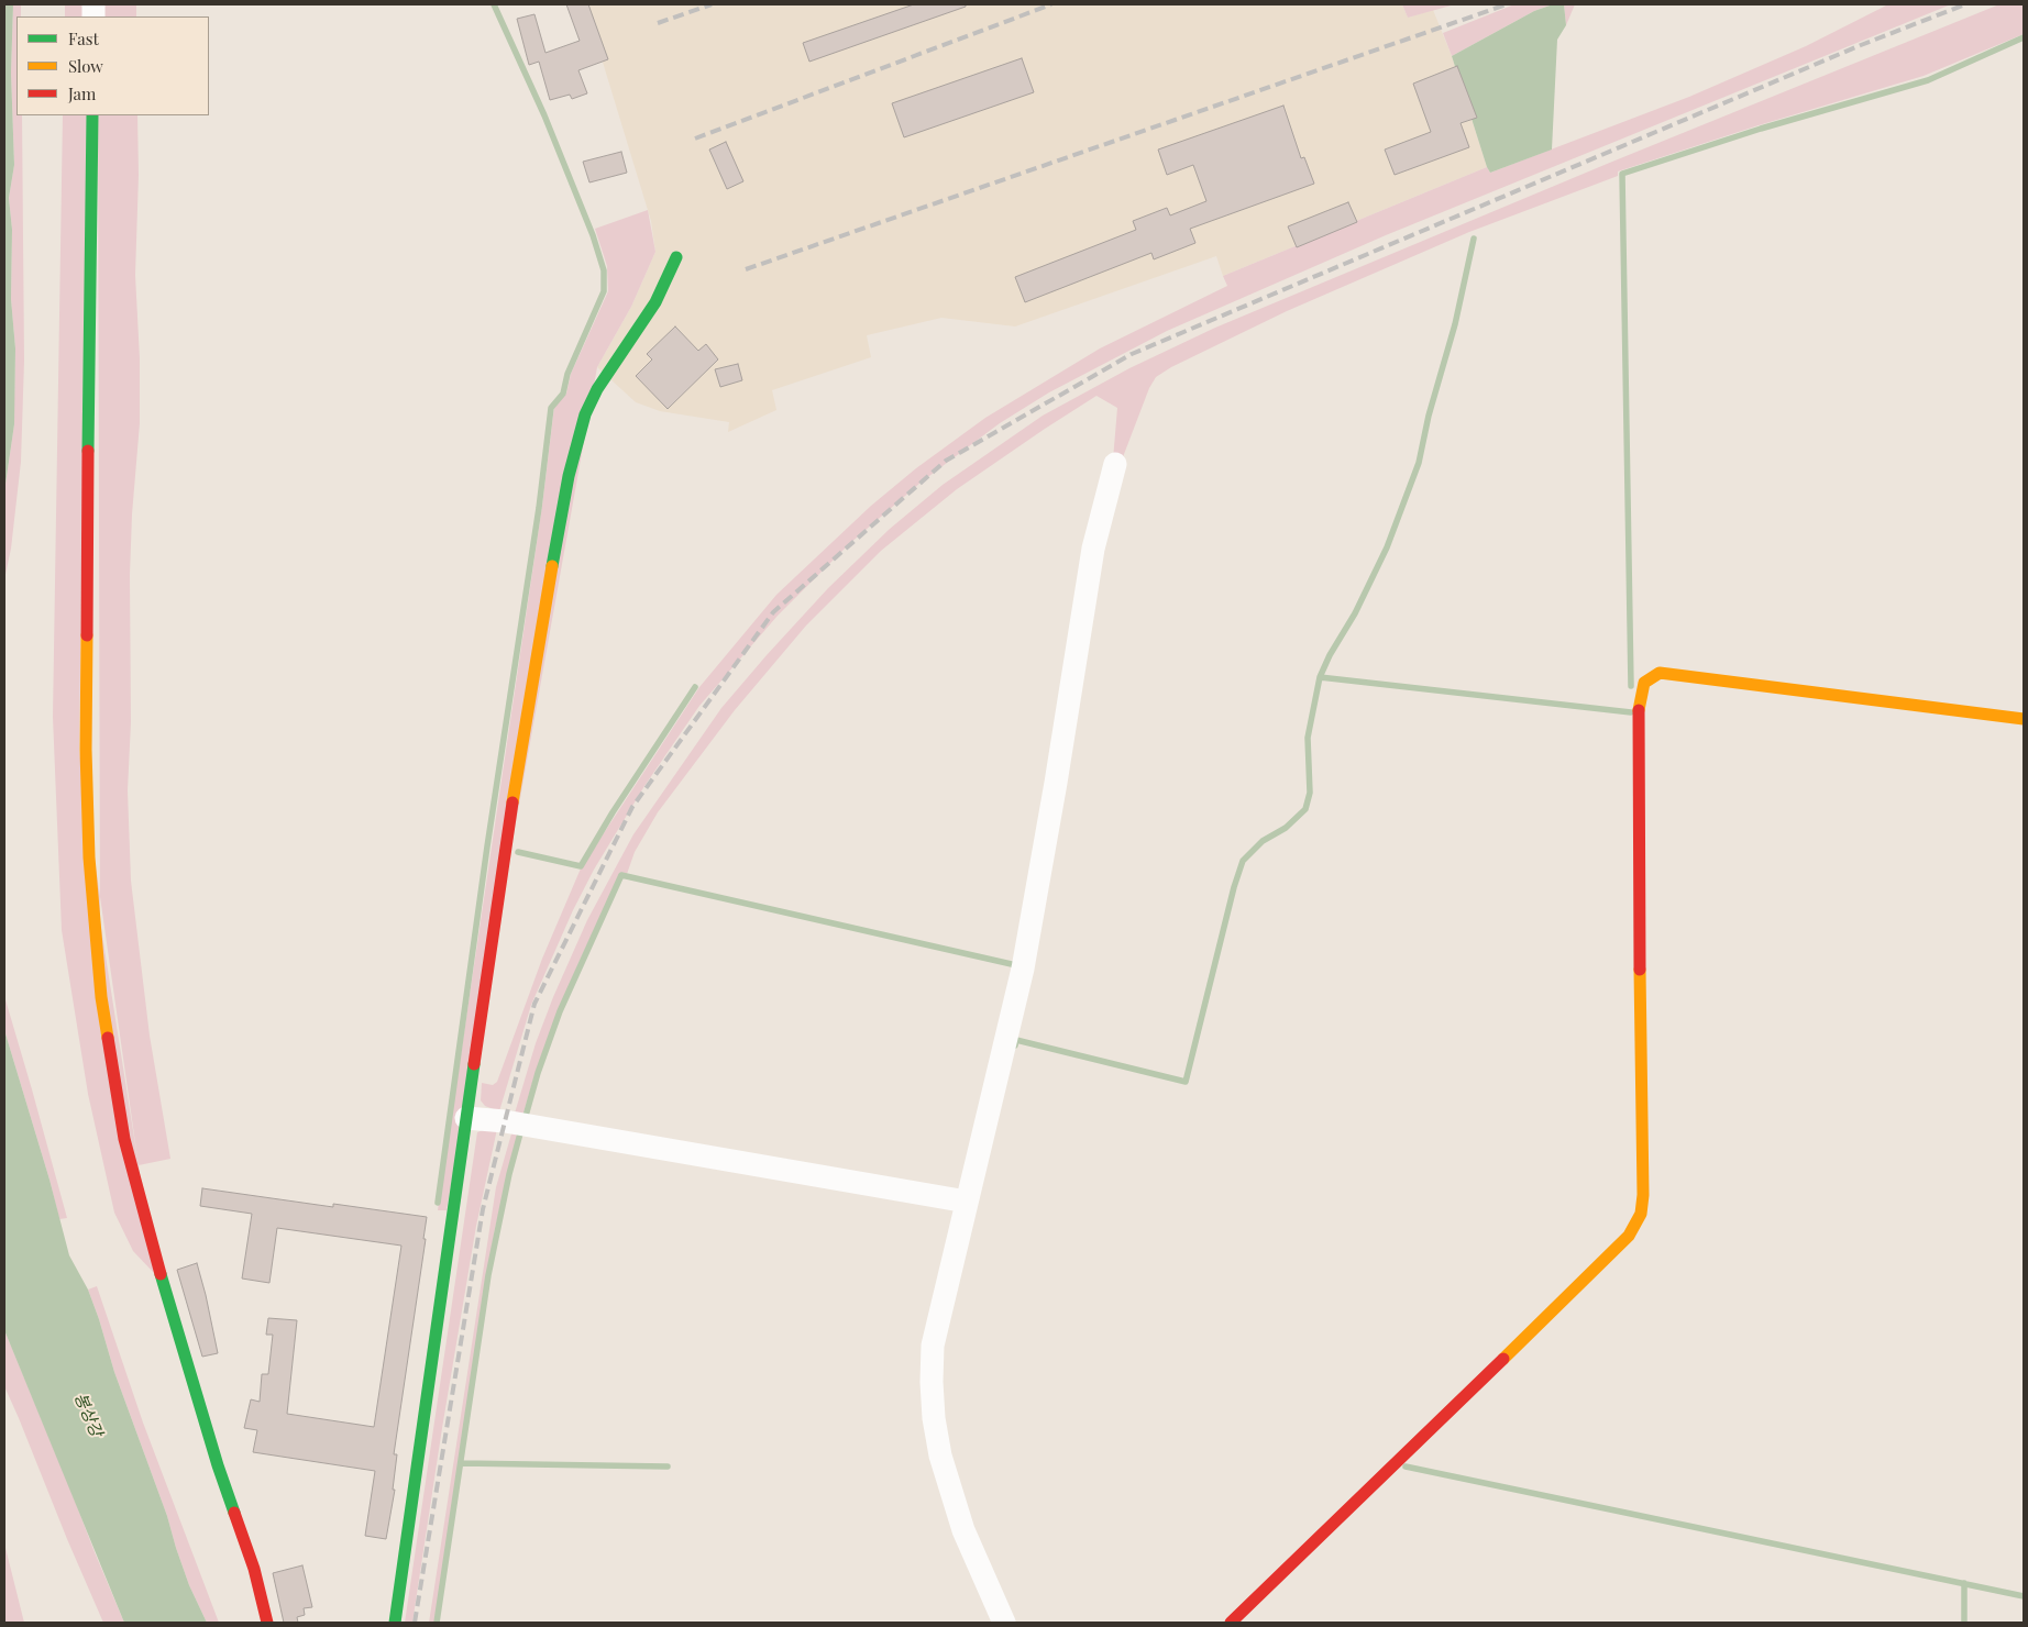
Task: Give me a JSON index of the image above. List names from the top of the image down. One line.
{"water":["봉상강"],"legend":["Fast","Slow","Jam"]}
